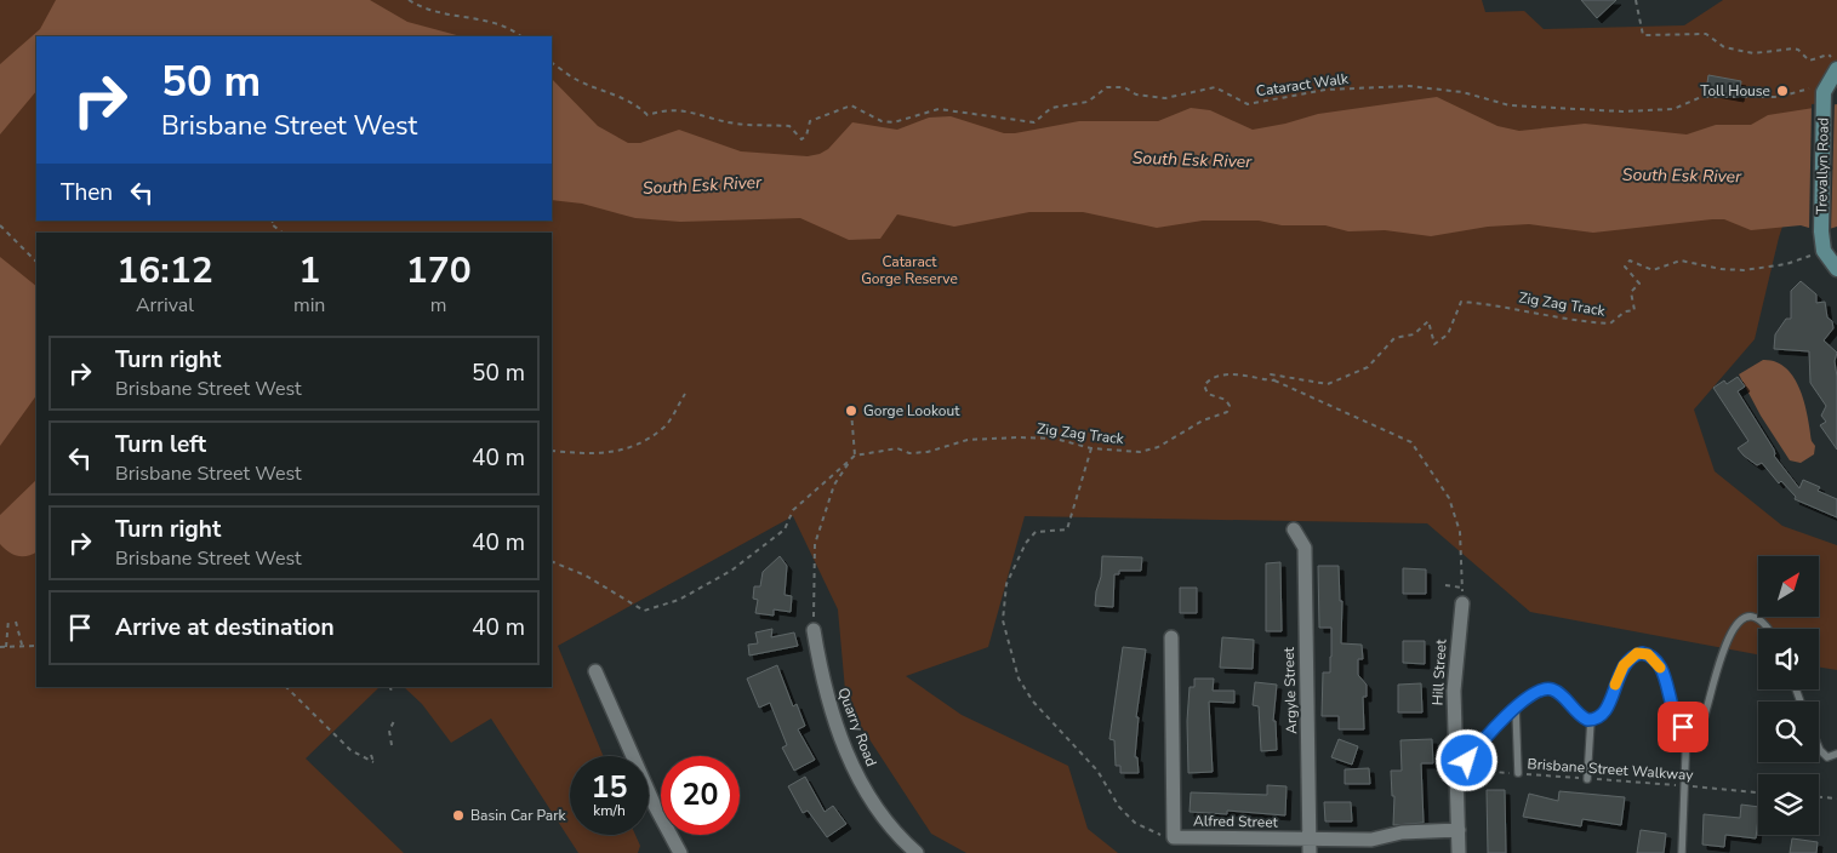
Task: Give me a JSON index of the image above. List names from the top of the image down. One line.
{"streets":{"street":["Trevallyn Road","Hill Street","Argyle Street","Quarry Road","Alfred Street"],"path":["Cataract Walk","Zig Zag Track","Brisbane Street Walkway"]},"crossings":[["Cataract Walk","Trevallyn Road"],["Hill Street","Brisbane Street Walkway"],["Hill Street","Alfred Street"],["Argyle Street","Alfred Street"]],"water":["South Esk River"],"parks":["Cataract Gorge Reserve"],"places":["Toll House","Gorge Lookout","Basin Car Park"],"north":"top right","page":{"turn":["50 m","Brisbane Street West"],"then":"Then","eta":["16:12","Arrival","1","min","170","m"],"list":[{"name":"Turn right","note":"Brisbane Street West","value":"50 m"},{"name":"Turn left","note":"Brisbane Street West","value":"40 m"},{"name":"Turn right","note":"Brisbane Street West","value":"40 m"},{"name":"Arrive at destination","value":"40 m"}],"speed":"15 km/h","limit":"20"}}
